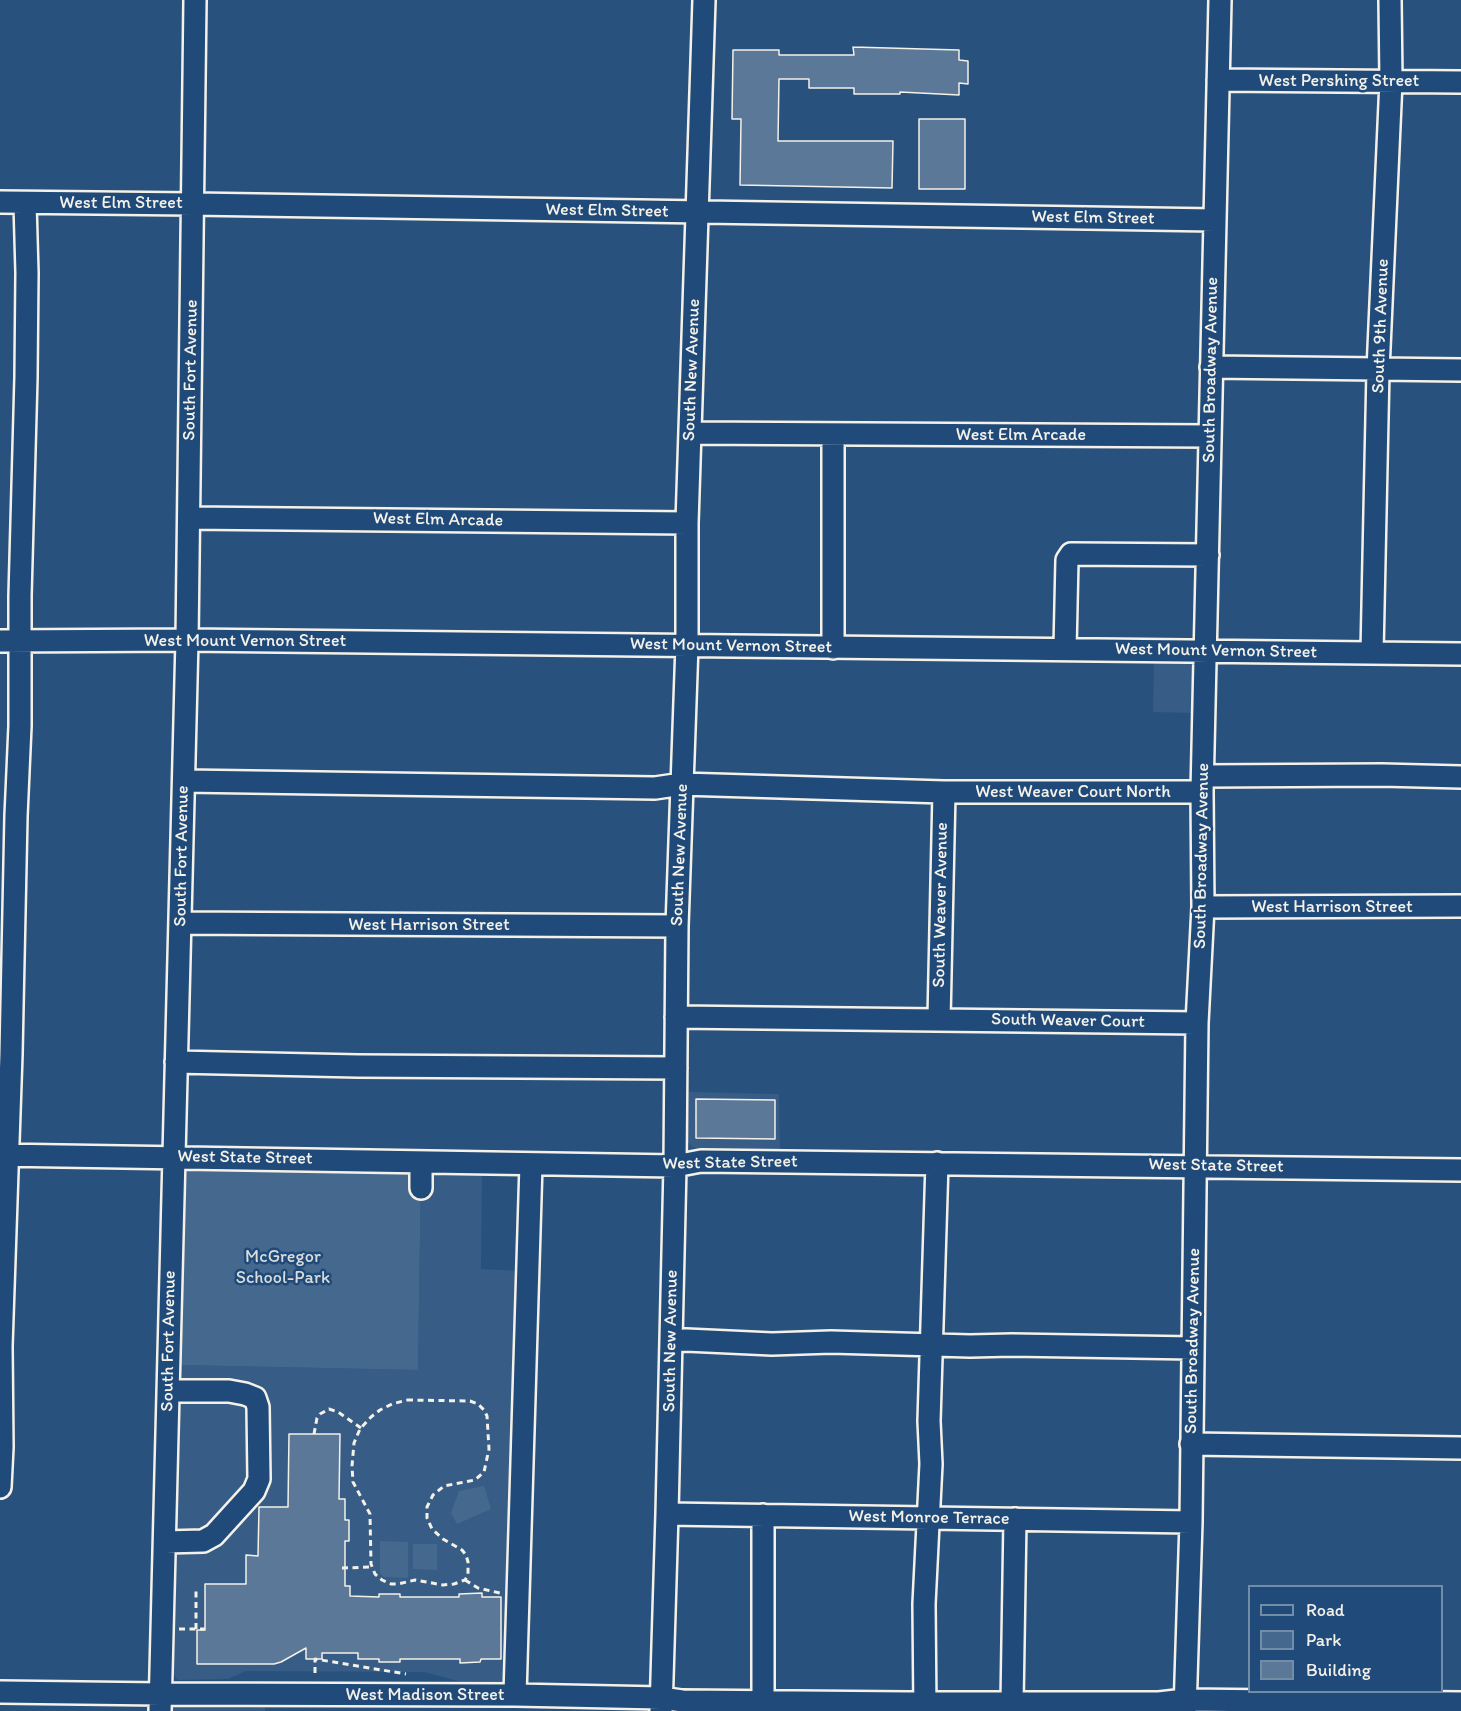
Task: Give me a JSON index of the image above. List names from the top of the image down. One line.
{"streets":{"street":["West Pershing Street","West Elm Street","South 9th Avenue","South Fort Avenue","South New Avenue","South Broadway Avenue","West Elm Arcade","West Mount Vernon Street","West Weaver Court North","South Weaver Avenue","West Harrison Street","South Weaver Court","West State Street","West Monroe Terrace","West Madison Street"]},"crossings":[["West Pershing Street","South 9th Avenue"],["West Pershing Street","South Broadway Avenue"],["West Elm Street","South Fort Avenue"],["West Elm Street","South New Avenue"],["West Elm Street","South Broadway Avenue"],["South 9th Avenue","West Mount Vernon Street"],["South Fort Avenue","West Elm Arcade"],["South Fort Avenue","West Mount Vernon Street"],["South Fort Avenue","West Weaver Court North"],["South Fort Avenue","West Harrison Street"],["South Fort Avenue","West State Street"],["South Fort Avenue","West Madison Street"],["South New Avenue","West Elm Arcade"],["South New Avenue","West Mount Vernon Street"],["South New Avenue","West Weaver Court North"],["South New Avenue","West Harrison Street"],["South New Avenue","South Weaver Court"],["South New Avenue","West State Street"],["South New Avenue","West Monroe Terrace"],["South New Avenue","West Madison Street"],["South Broadway Avenue","West Elm Arcade"],["South Broadway Avenue","West Mount Vernon Street"],["South Broadway Avenue","West Weaver Court North"],["South Broadway Avenue","West Harrison Street"],["South Broadway Avenue","South Weaver Court"],["South Broadway Avenue","West State Street"],["South Broadway Avenue","West Monroe Terrace"],["South Broadway Avenue","West Madison Street"],["West Weaver Court North","South Weaver Avenue"],["South Weaver Avenue","South Weaver Court"]],"parks":["McGregor School-Park"],"legend":["Road","Park","Building"]}
